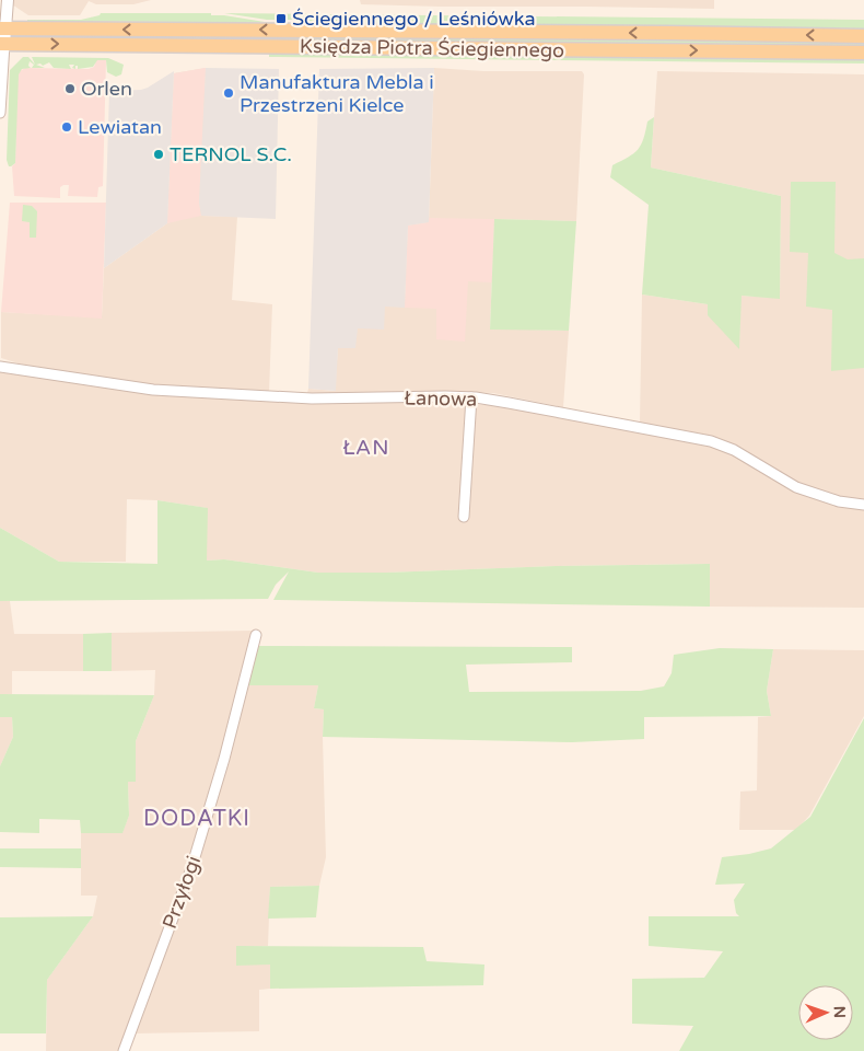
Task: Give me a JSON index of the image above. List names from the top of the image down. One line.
{"streets":{"main road":["Księdza Piotra Ściegiennego"],"street":["Łanowa","Przyłogi"]},"districts":["ŁAN","DODATKI"],"places":{"transit":["Ściegiennego / Leśniówka"],"other":["Orlen","Manufaktura Mebla i Przestrzeni Kielce","Lewiatan","TERNOL S.C."]},"north":"right"}
